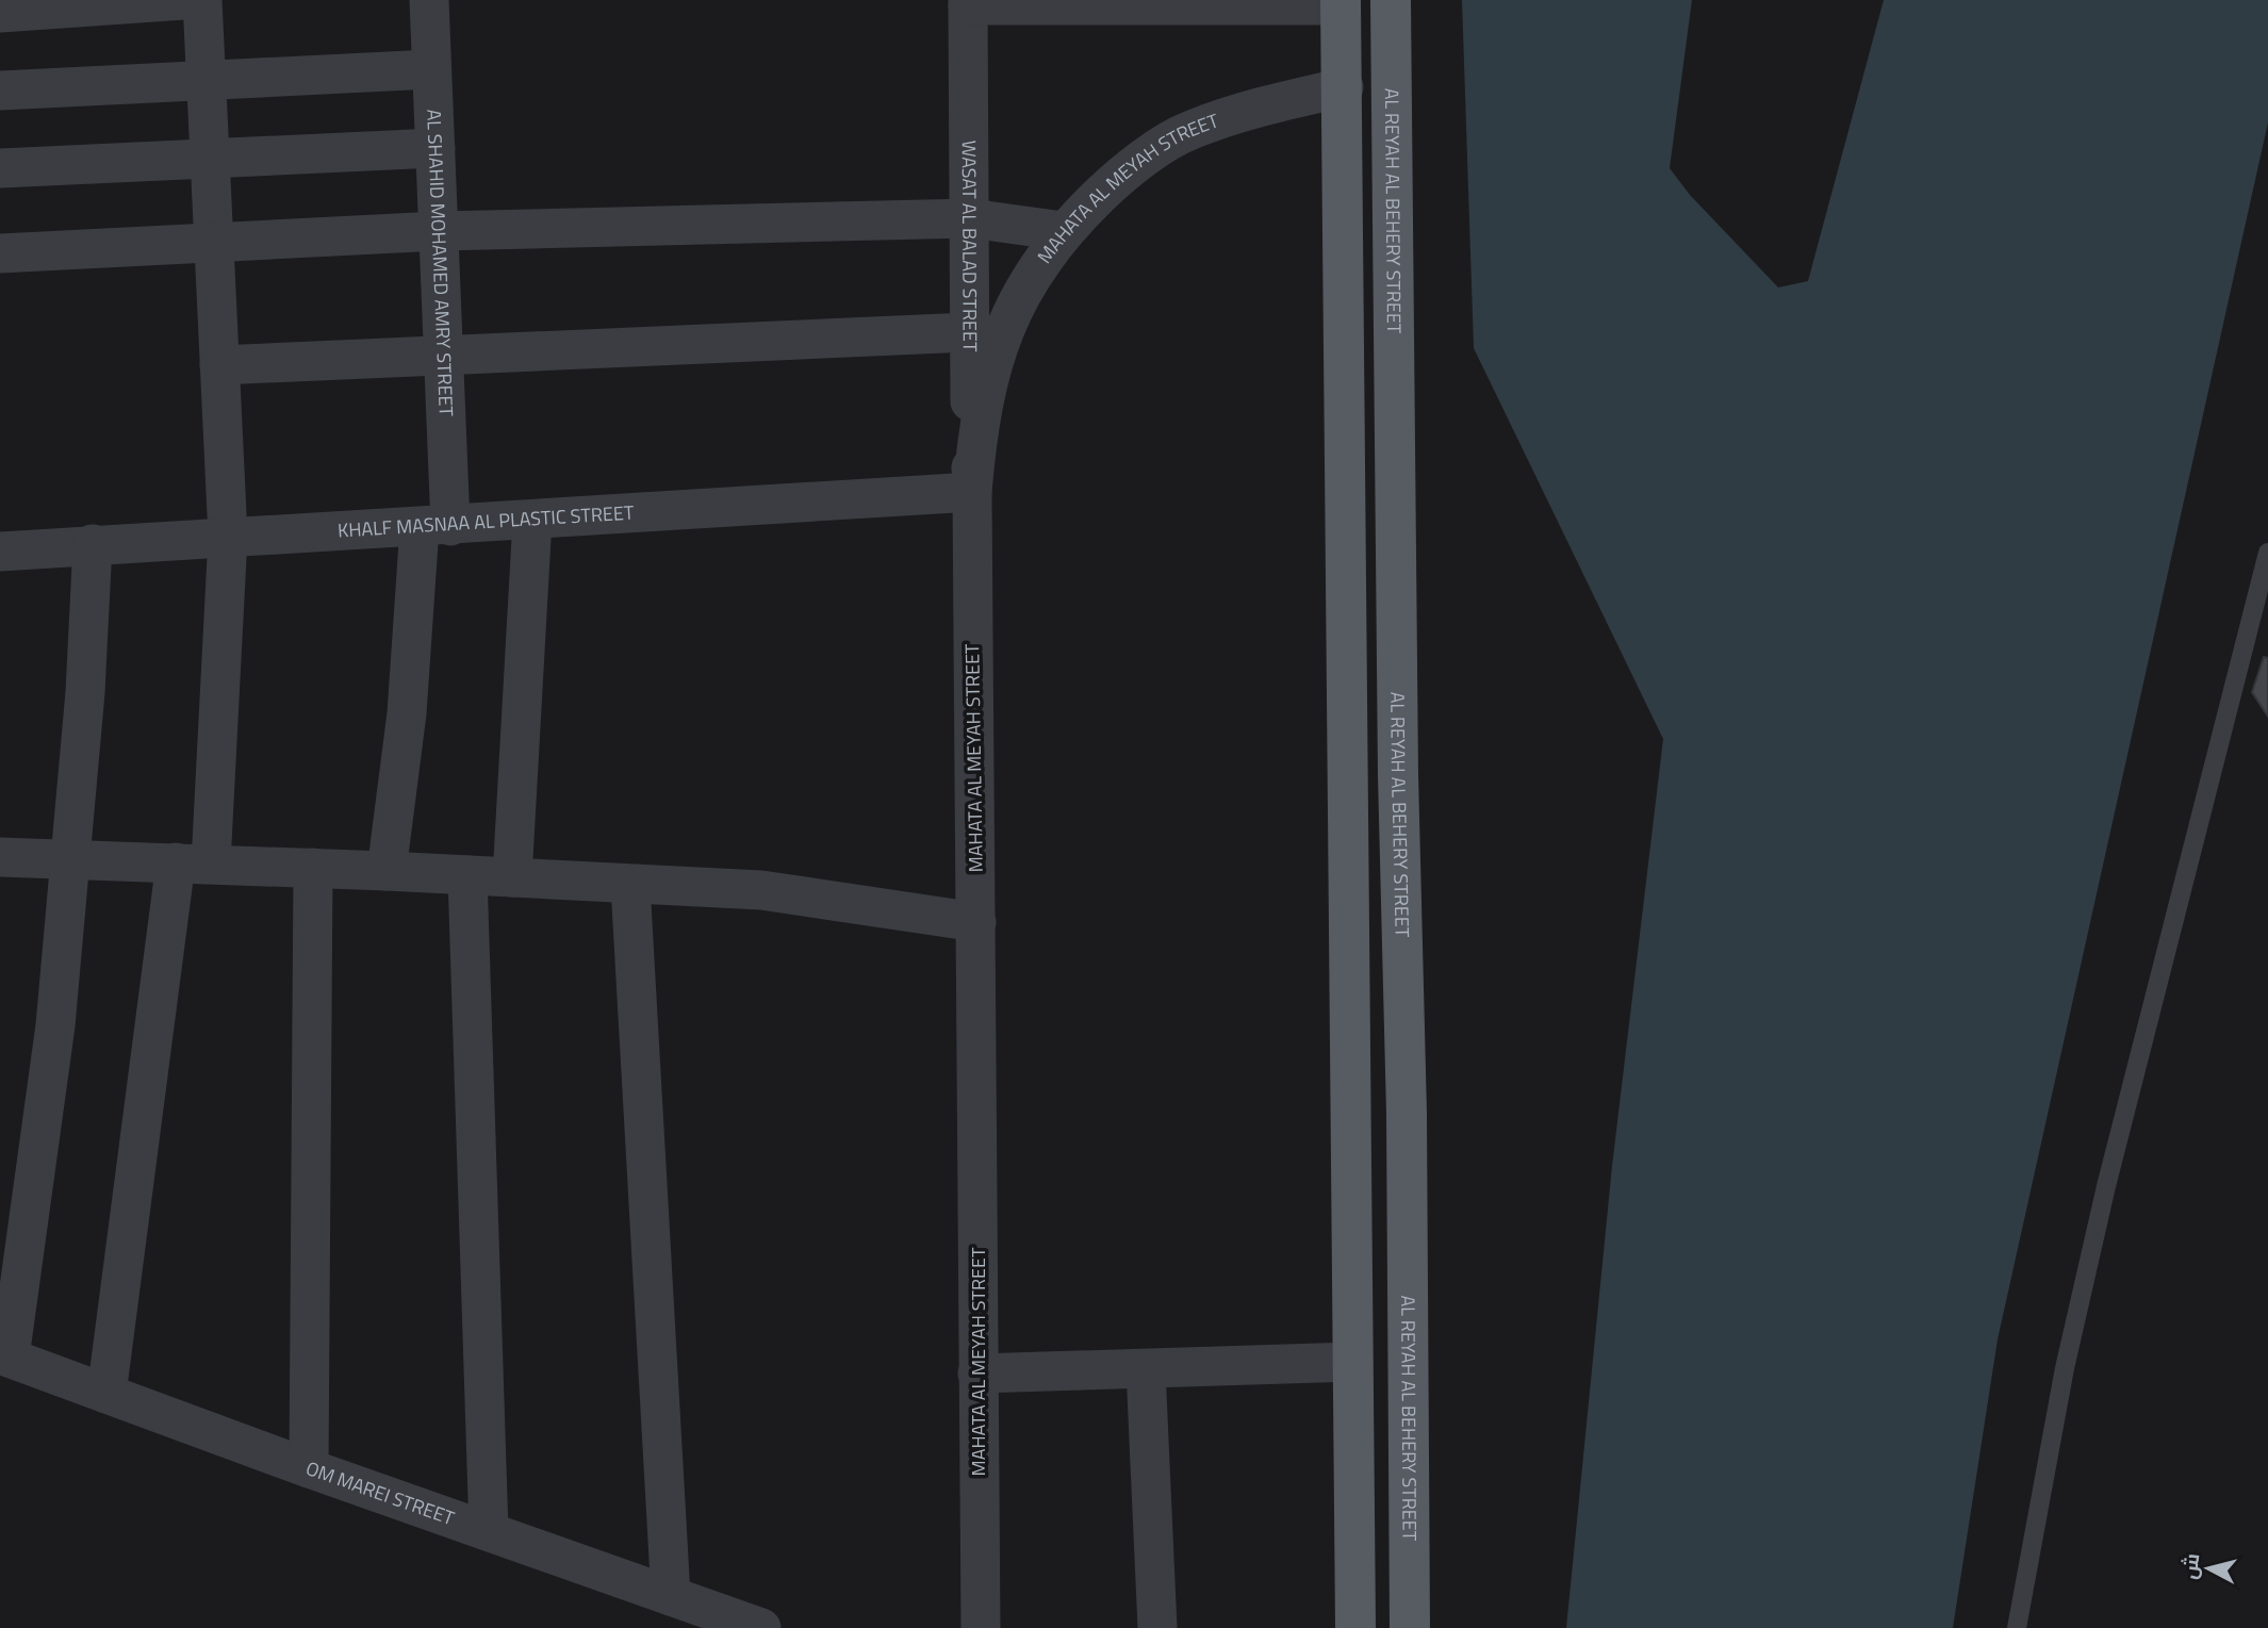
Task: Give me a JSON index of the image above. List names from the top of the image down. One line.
{"streets":{"main road":["AL REYAH AL BEHERY STREET"],"street":["MAHATA AL MEYAH STREET","WASAT AL BALAD STREET","AL SHAHID MOHAMED AMRY STREET","KHALF MASNAA AL PLASTIC STREET","OM MAREI STREET"]},"crossings":[["MAHATA AL MEYAH STREET","WASAT AL BALAD STREET"],["MAHATA AL MEYAH STREET","KHALF MASNAA AL PLASTIC STREET"],["WASAT AL BALAD STREET","KHALF MASNAA AL PLASTIC STREET"],["AL SHAHID MOHAMED AMRY STREET","KHALF MASNAA AL PLASTIC STREET"]],"north":"left"}
